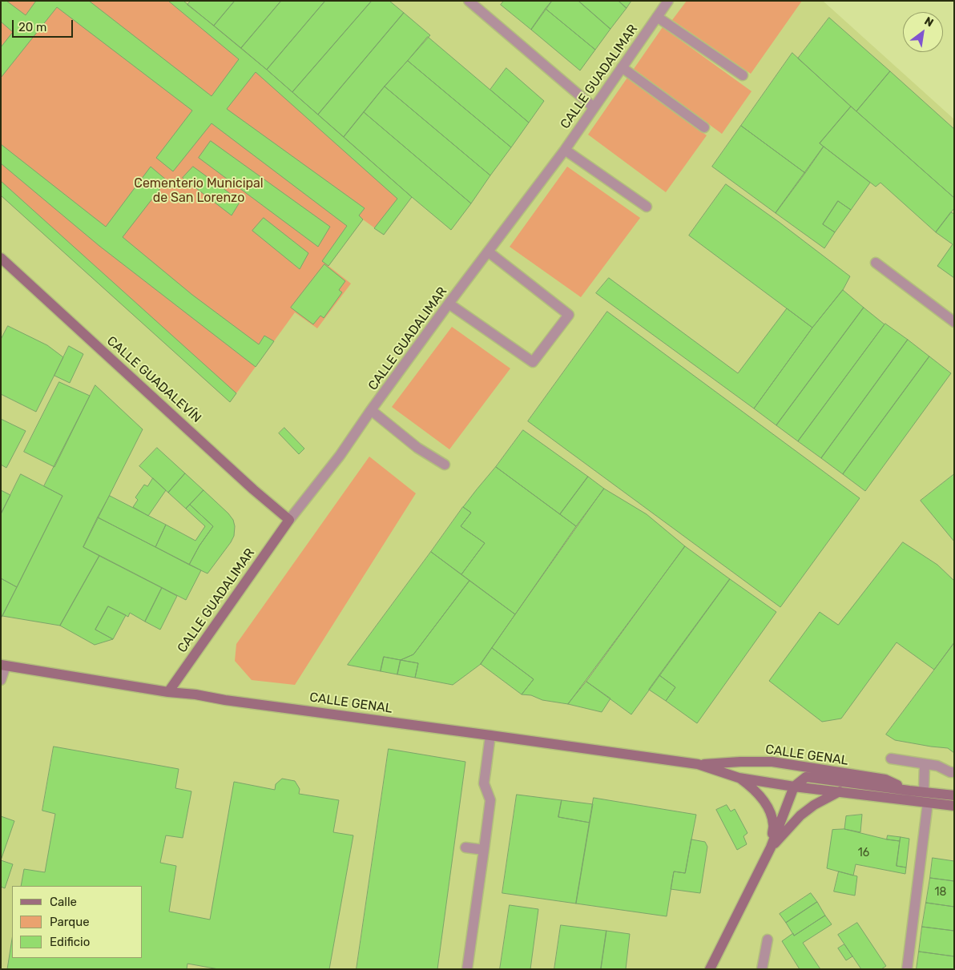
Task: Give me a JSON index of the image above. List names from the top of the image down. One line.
{"streets":{"main road":["CALLE GUADALIMAR","CALLE GUADALEVÍN","CALLE GENAL"]},"crossings":[["CALLE GUADALIMAR","CALLE GUADALEVÍN"],["CALLE GUADALIMAR","CALLE GENAL"]],"parks":["Cementerio Municipal de San Lorenzo"],"house_numbers":["16","18"],"legend":["Calle","Parque","Edificio"],"scale_bar":"20 m","north":"top right"}
